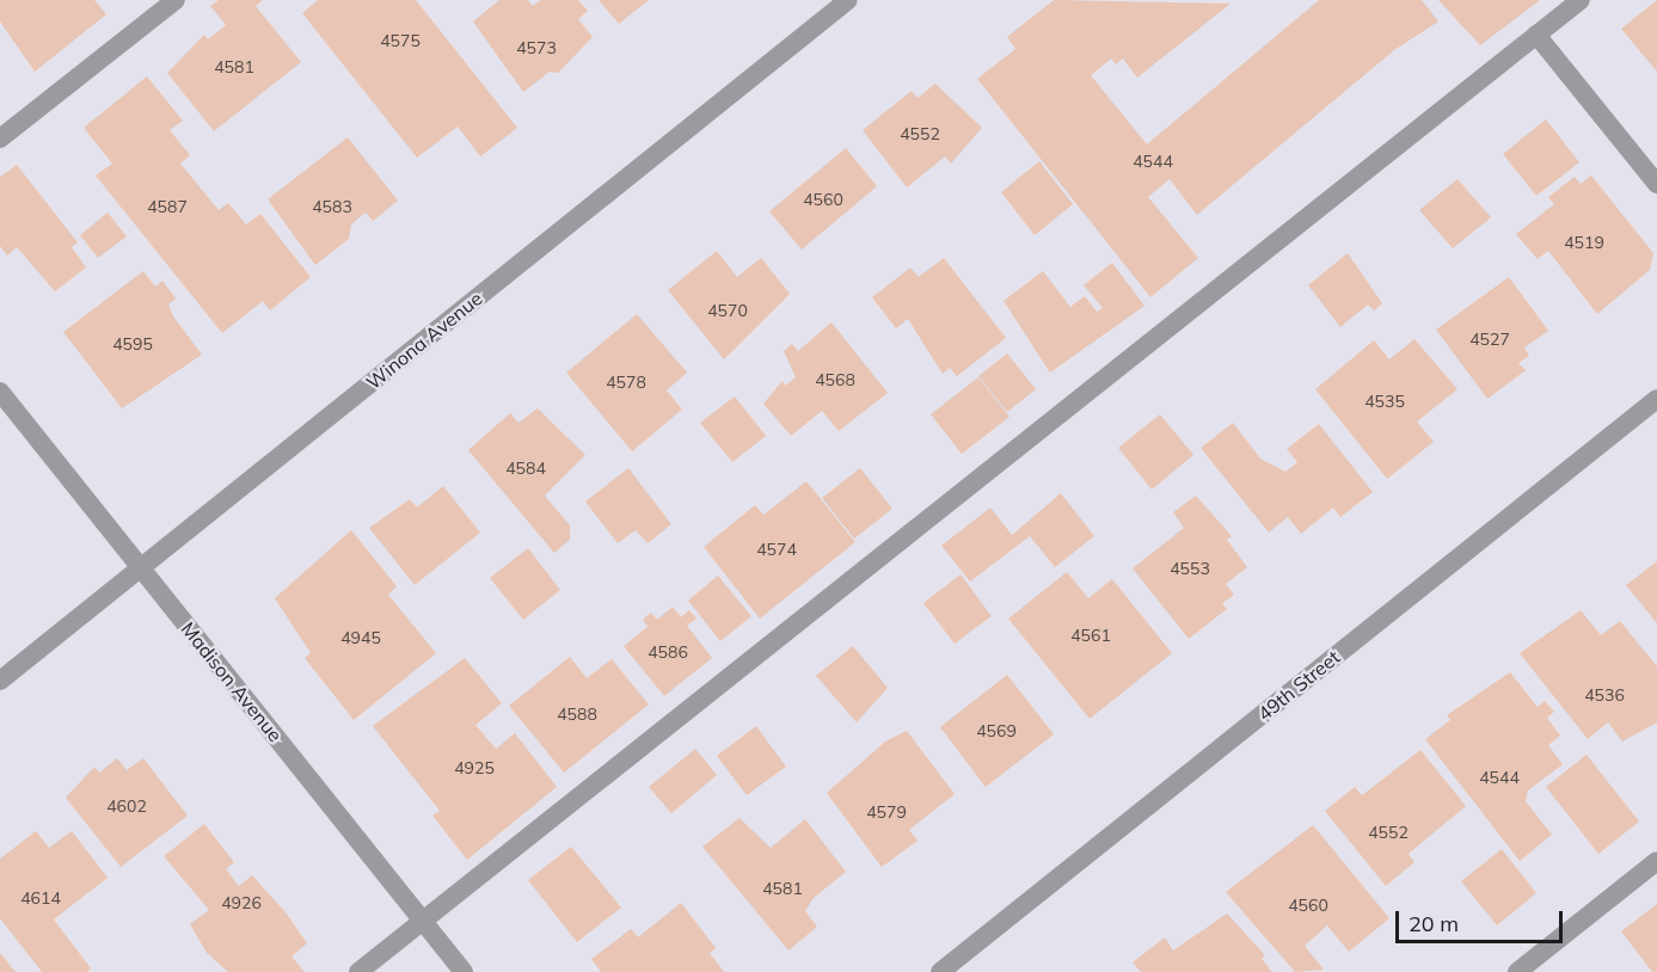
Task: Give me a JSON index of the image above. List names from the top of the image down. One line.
{"streets":{"street":["Winona Avenue","Madison Avenue","49th Street"]},"crossings":[["Winona Avenue","Madison Avenue"]],"house_numbers":["4575","4573","4581","4552","4544","4560","4587","4583","4519","4570","4527","4595","4568","4578","4535","4584","4574","4553","4561","4945","4586","4536","4588","4569","4925","4544","4602","4579","4552","4581","4614","4926","4560"],"scale_bar":"20 m"}
